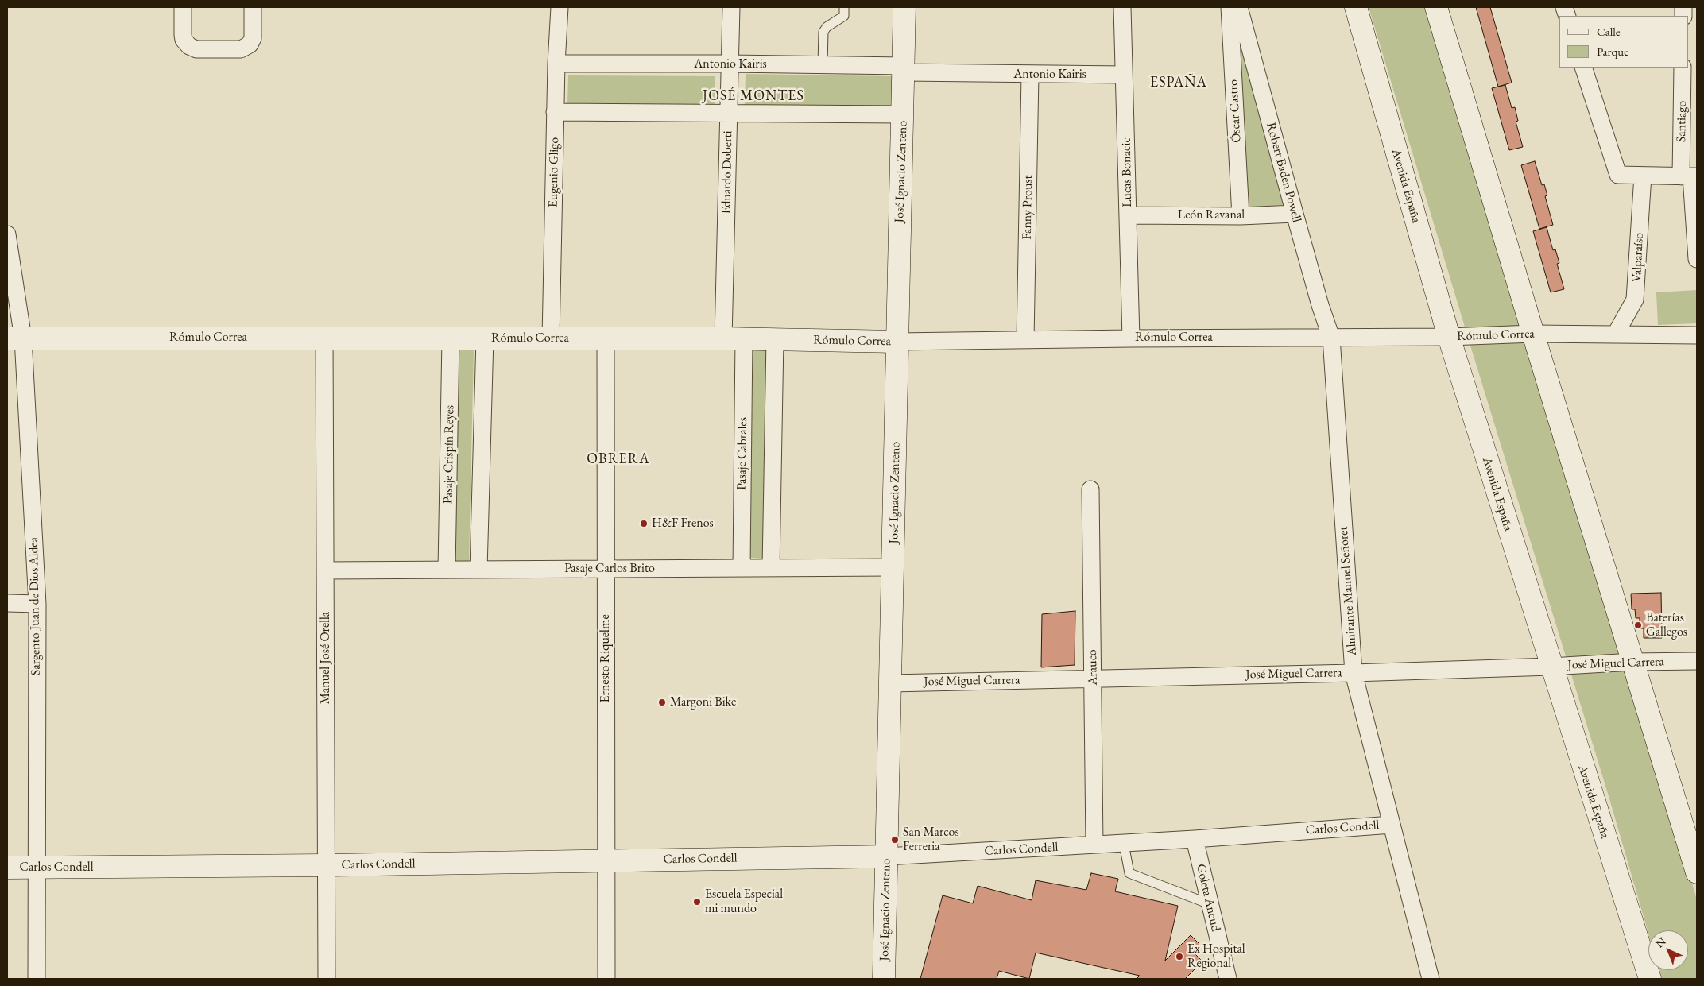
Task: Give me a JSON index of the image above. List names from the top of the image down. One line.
{"streets":{"street":["Antonio Kairis","Óscar Castro","Santiago","José Ignacio Zenteno","Eugenio Gligo","Eduardo Doberti","Lucas Bonacic","Robert Baden Powell","Avenida España","Fanny Proust","León Ravanal","Valparaíso","Rómulo Correa","Pasaje Cabrales","Pasaje Crispín Reyes","Pasaje Carlos Brito","Almirante Manuel Señoret","Sargento Juan de Dios Aldea","Manuel José Orella","Ernesto Riquelme","José Miguel Carrera","Arauco","Carlos Condell","Goleta Ancud"]},"crossings":[["Antonio Kairis","José Ignacio Zenteno"],["Antonio Kairis","Eugenio Gligo"],["Antonio Kairis","Eduardo Doberti"],["Antonio Kairis","Lucas Bonacic"],["Antonio Kairis","Fanny Proust"],["Óscar Castro","León Ravanal"],["José Ignacio Zenteno","Rómulo Correa"],["José Ignacio Zenteno","Pasaje Carlos Brito"],["José Ignacio Zenteno","José Miguel Carrera"],["José Ignacio Zenteno","Carlos Condell"],["Eugenio Gligo","Rómulo Correa"],["Eduardo Doberti","Rómulo Correa"],["Eduardo Doberti","Pasaje Cabrales"],["Lucas Bonacic","León Ravanal"],["Lucas Bonacic","Rómulo Correa"],["Robert Baden Powell","León Ravanal"],["Robert Baden Powell","Rómulo Correa"],["Robert Baden Powell","Almirante Manuel Señoret"],["Avenida España","Rómulo Correa"],["Avenida España","José Miguel Carrera"],["Fanny Proust","Rómulo Correa"],["Valparaíso","Rómulo Correa"],["Rómulo Correa","Pasaje Cabrales"],["Rómulo Correa","Pasaje Crispín Reyes"],["Rómulo Correa","Almirante Manuel Señoret"],["Rómulo Correa","Sargento Juan de Dios Aldea"],["Rómulo Correa","Manuel José Orella"],["Rómulo Correa","Ernesto Riquelme"],["Pasaje Cabrales","Pasaje Carlos Brito"],["Pasaje Crispín Reyes","Pasaje Carlos Brito"],["Pasaje Carlos Brito","Manuel José Orella"],["Pasaje Carlos Brito","Ernesto Riquelme"],["Almirante Manuel Señoret","José Miguel Carrera"],["Almirante Manuel Señoret","Carlos Condell"],["Sargento Juan de Dios Aldea","Carlos Condell"],["Manuel José Orella","Carlos Condell"],["Ernesto Riquelme","Carlos Condell"],["José Miguel Carrera","Arauco"],["Arauco","Carlos Condell"],["Carlos Condell","Goleta Ancud"]],"districts":["ESPAÑA","JOSÉ MONTES","OBRERA"],"places":["H&F Frenos","Baterías Gallegos","Margoni Bike","San Marcos Ferreria","Escuela Especial mi mundo","Ex Hospital Regional"],"legend":["Calle","Parque"],"north":"top left"}
